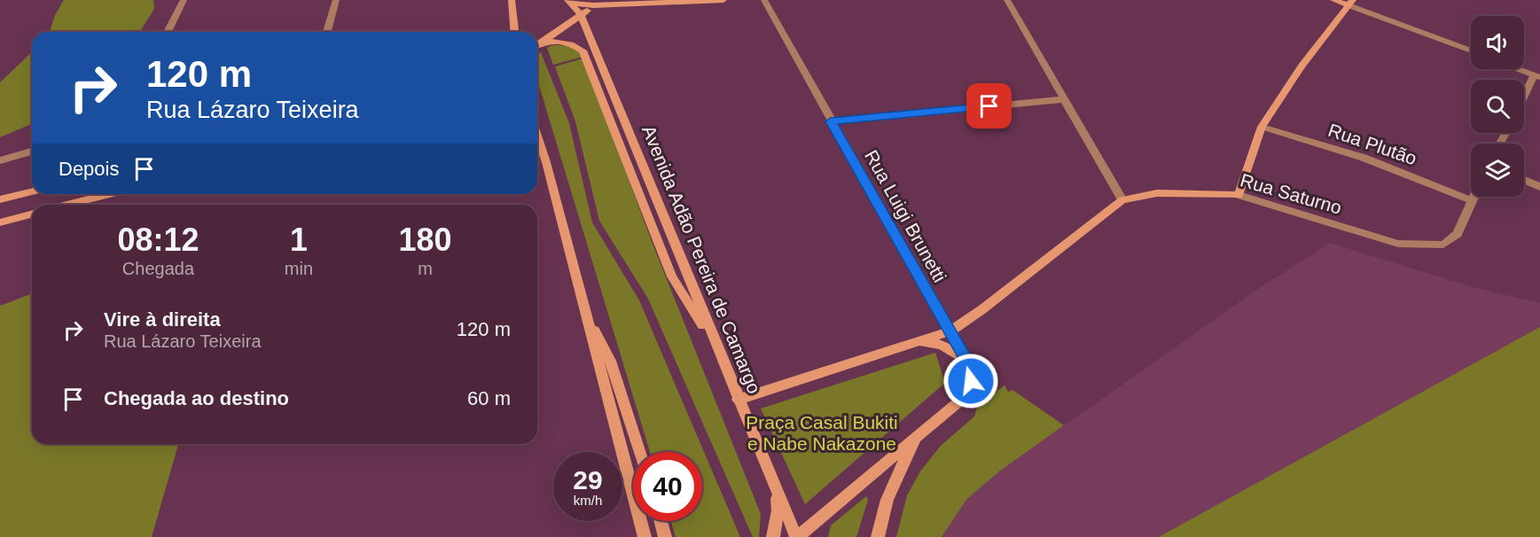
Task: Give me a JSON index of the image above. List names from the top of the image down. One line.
{"streets":{"main road":["Rua Saturno","Rua Luigi Brunetti","Avenida Adão Pereira de Camargo"],"street":["Rua Plutão"]},"crossings":[["Rua Plutão","Rua Saturno"],["Rua Saturno","Rua Luigi Brunetti"]],"parks":["Praça Casal Bukiti e Nabe Nakazone"],"page":{"turn":["120 m","Rua Lázaro Teixeira"],"then":"Depois","eta":["08:12","Chegada","1","min","180","m"],"list":[{"name":"Vire à direita","note":"Rua Lázaro Teixeira","value":"120 m"},{"name":"Chegada ao destino","value":"60 m"}],"speed":"29 km/h","limit":"40"}}
